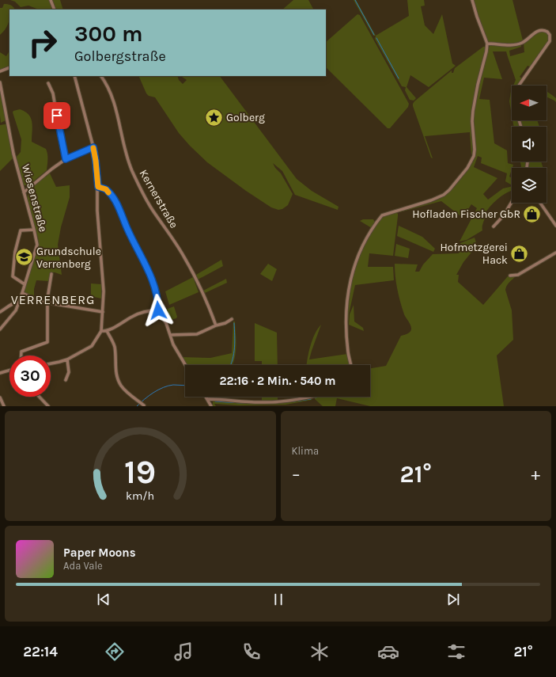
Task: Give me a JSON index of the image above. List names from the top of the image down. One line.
{"streets":{"street":["Wiesenstraße","Kernerstraße"]},"districts":["VERRENBERG"],"places":{"place":["Golberg"],"shop":["Hofladen Fischer GbR","Hofmetzgerei Hack"],"school or university":["Grundschule Verrenberg"]},"north":"left","page":{"turn":["300 m","Golbergstraße"],"limit":"30","trip":"22:16 · 2 Min. · 540 m","tile":"Klima","heat":["−","21°","+"],"song":["Paper Moons","Ada Vale"],"tabs":["22:14","21°"],"gauge":["19","km/h"]}}
